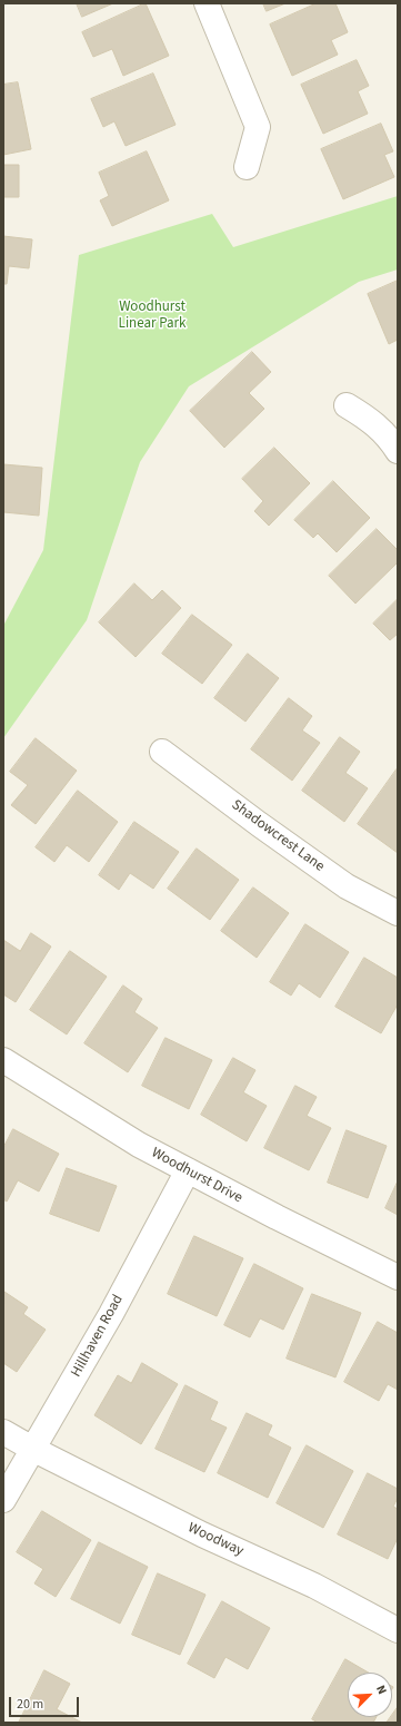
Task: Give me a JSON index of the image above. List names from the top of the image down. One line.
{"streets":{"street":["Shadowcrest Lane","Woodhurst Drive","Hillhaven Road","Woodway"]},"crossings":[["Woodhurst Drive","Hillhaven Road"],["Hillhaven Road","Woodway"]],"parks":["Woodhurst Linear Park"],"scale_bar":"20 m","north":"top right"}
